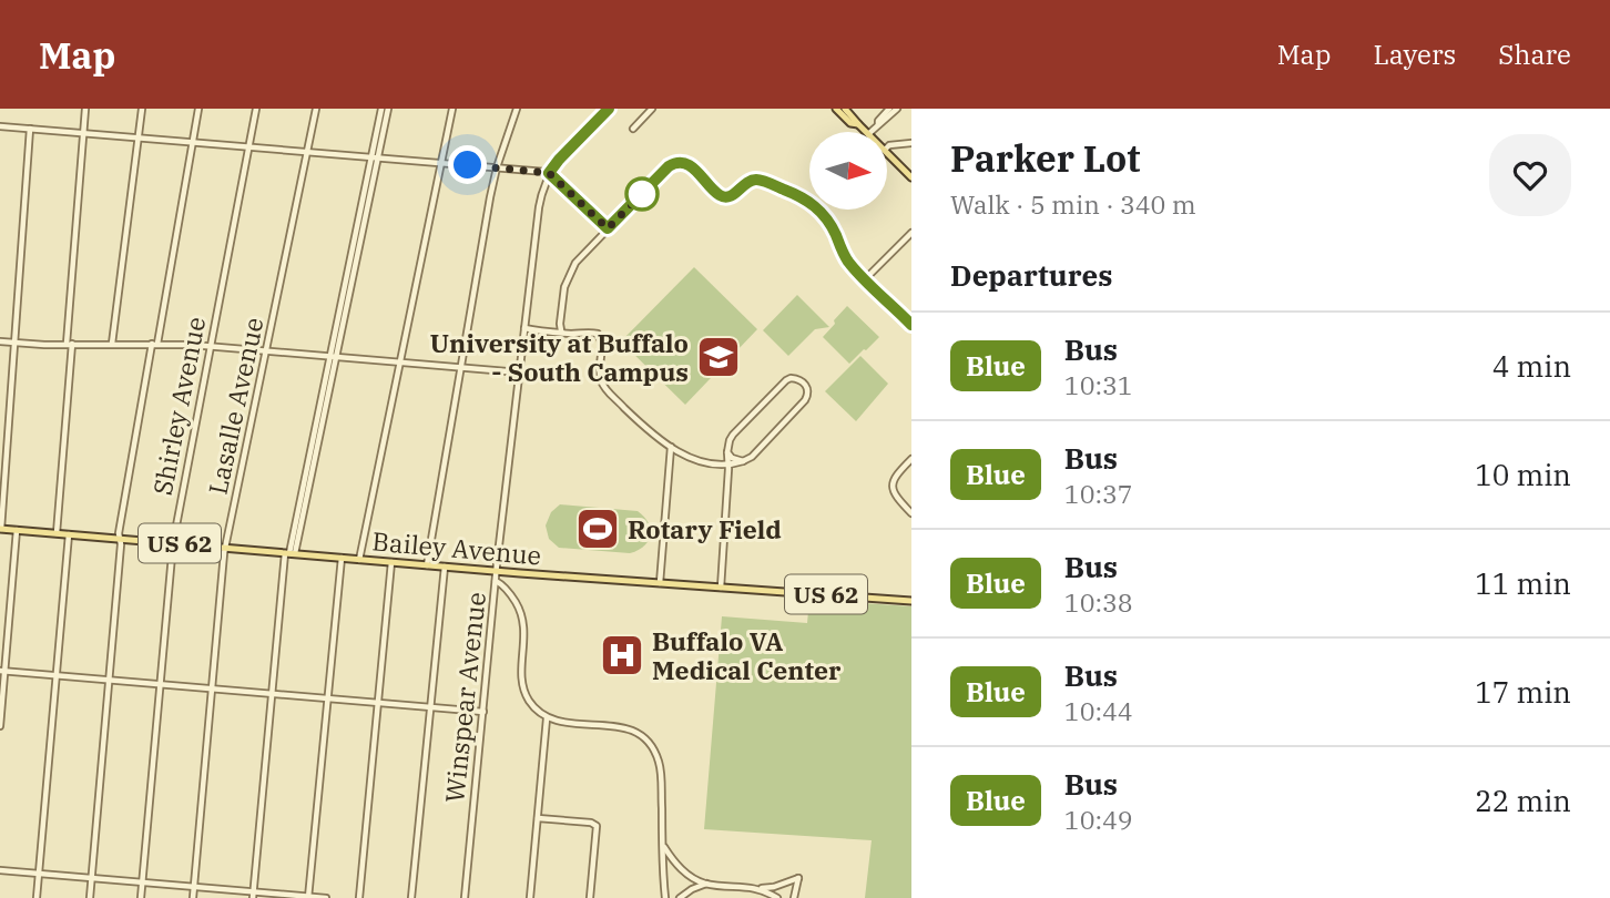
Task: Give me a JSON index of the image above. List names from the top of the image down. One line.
{"streets":{"main road":["US 62","Bailey Avenue"],"street":["Shirley Avenue","Lasalle Avenue","Winspear Avenue"]},"crossings":[["Shirley Avenue","Bailey Avenue"],["Lasalle Avenue","Bailey Avenue"],["Bailey Avenue","Winspear Avenue"]],"places":{"school or university":["University at Buffalo - South Campus"],"sports":["Rotary Field"],"hospital":["Buffalo VA Medical Center"]},"lines":["bus line Blue"],"north":"right","page":{"header":"Map","nav":["Map","Layers","Share"],"heading":[["Parker Lot","Walk · 5 min · 340 m"],"Departures"],"list":[{"mark":"Blue","name":"Bus","note":"10:31","value":"4 min"},{"mark":"Blue","name":"Bus","note":"10:37","value":"10 min"},{"mark":"Blue","name":"Bus","note":"10:38","value":"11 min"},{"mark":"Blue","name":"Bus","note":"10:44","value":"17 min"},{"mark":"Blue","name":"Bus","note":"10:49","value":"22 min"}]}}
